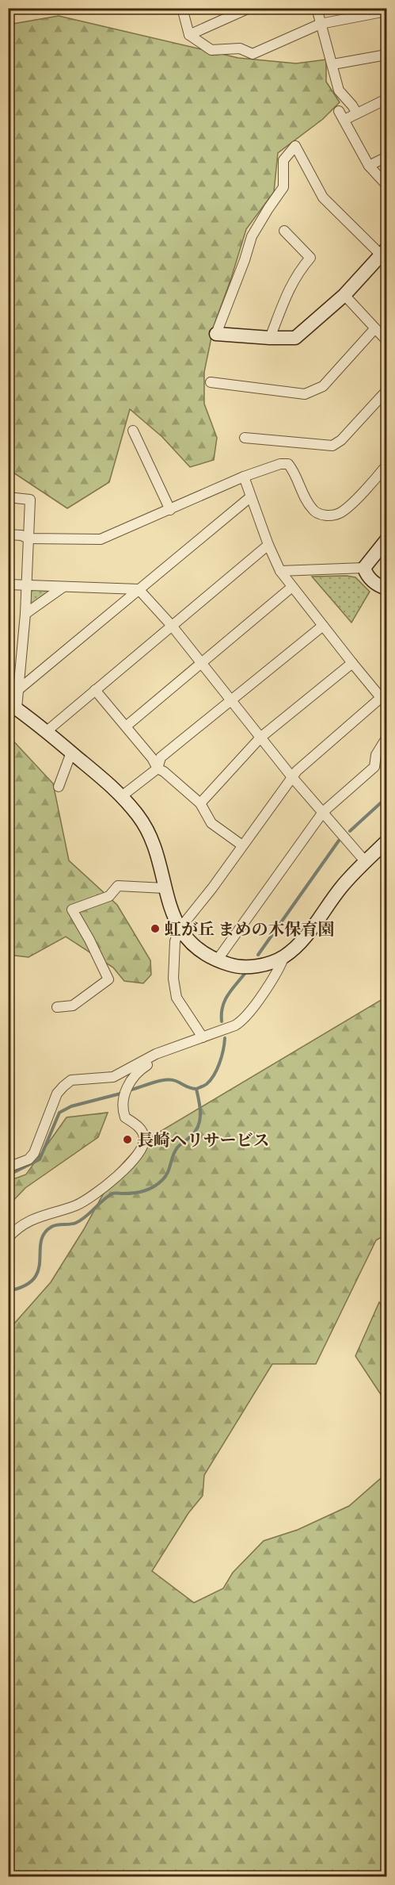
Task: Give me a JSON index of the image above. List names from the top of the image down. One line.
{"places":["虹が丘 まめの木保育園","長崎ヘリサービス"]}
